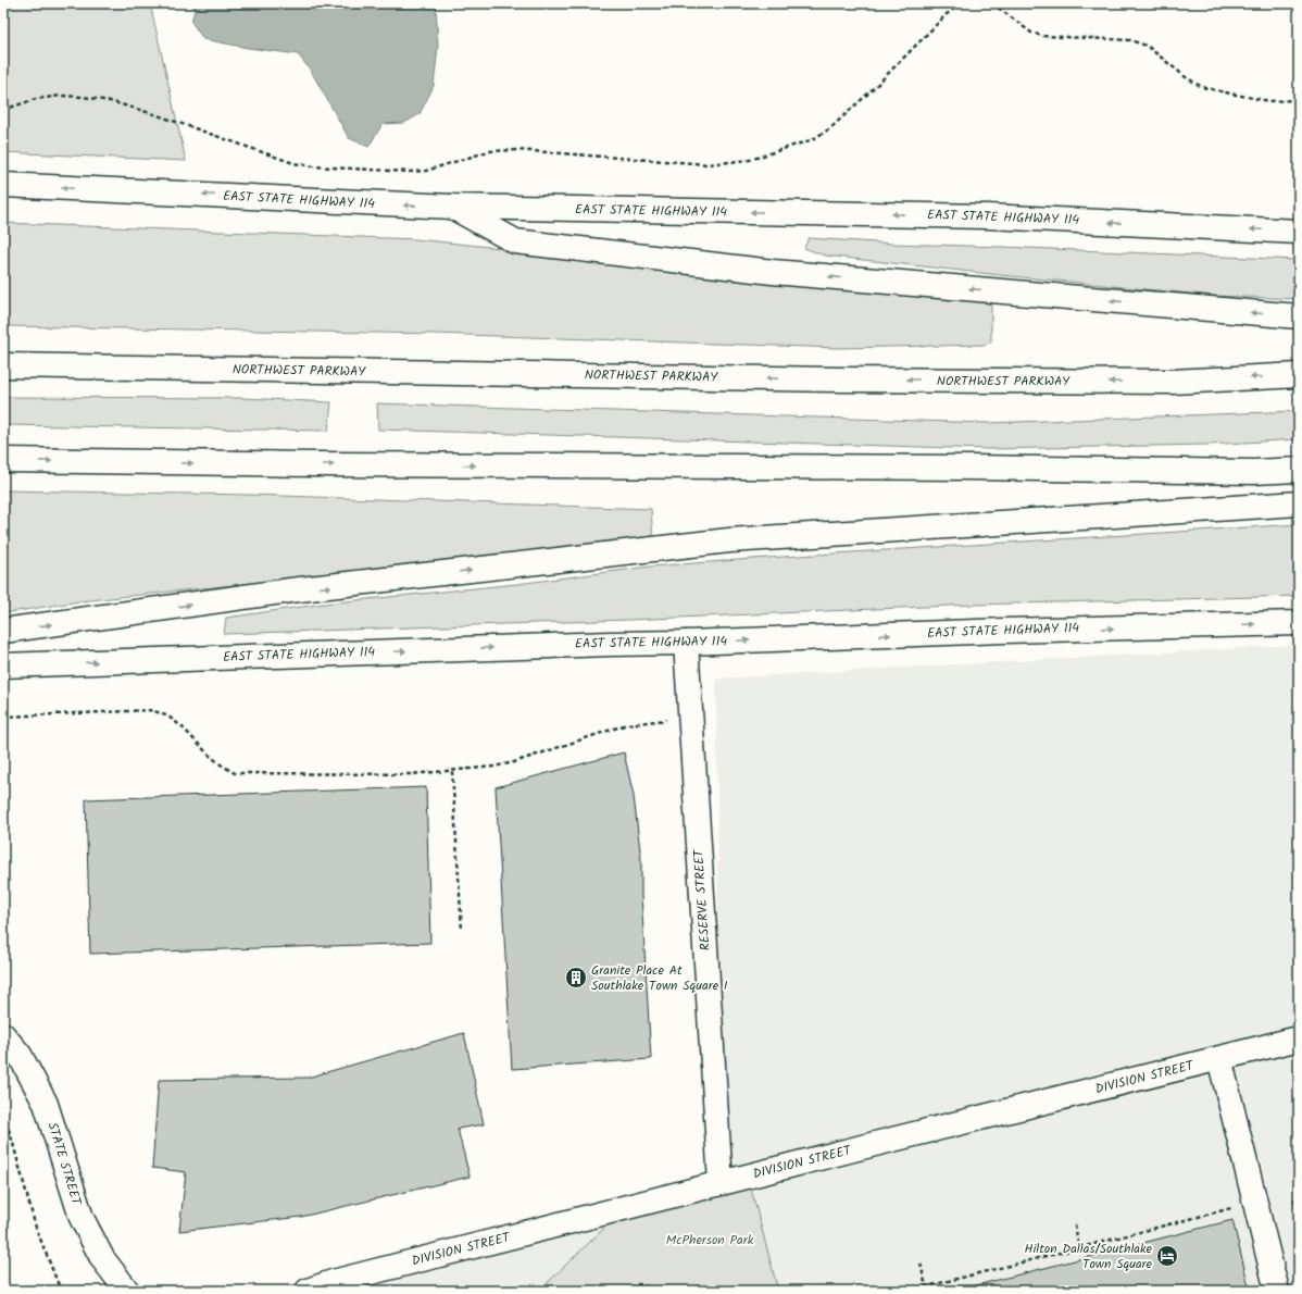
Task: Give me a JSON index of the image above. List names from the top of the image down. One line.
{"streets":{"main road":["EAST STATE HIGHWAY 114","NORTHWEST PARKWAY","RESERVE STREET","DIVISION STREET","STATE STREET"]},"crossings":[["EAST STATE HIGHWAY 114","RESERVE STREET"],["RESERVE STREET","DIVISION STREET"]],"parks":["McPherson Park"],"places":{"building":["Granite Place At Southlake Town Square I"],"hotel":["Hilton Dallas/Southlake Town Square"]}}
